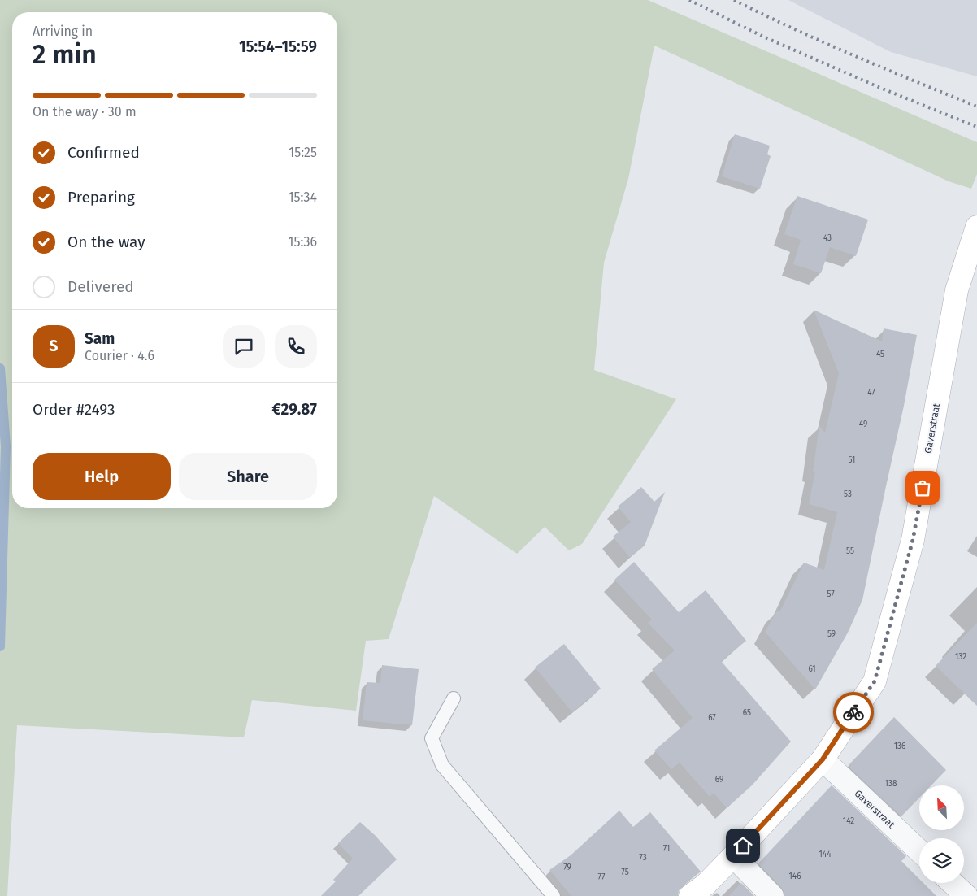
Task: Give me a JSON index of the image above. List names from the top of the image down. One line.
{"streets":{"street":["Gaverstraat"]},"house_numbers":["43","45","47","49","51","53","55","57","59","132","61","65","67","136","69","138","142","71","144","73","79","75","146","77"],"north":"top left","page":{"heading":["2 min","Arriving in","15:54–15:59"],"panel":["Sam","Courier · 4.6","Order #2493","€29.87"],"bar":"On the way · 30 m","list":[["Confirmed","15:25"],["Preparing","15:34"],["On the way","15:36"],"Delivered"],"round":"S","buttons":["Help","Share"]}}
